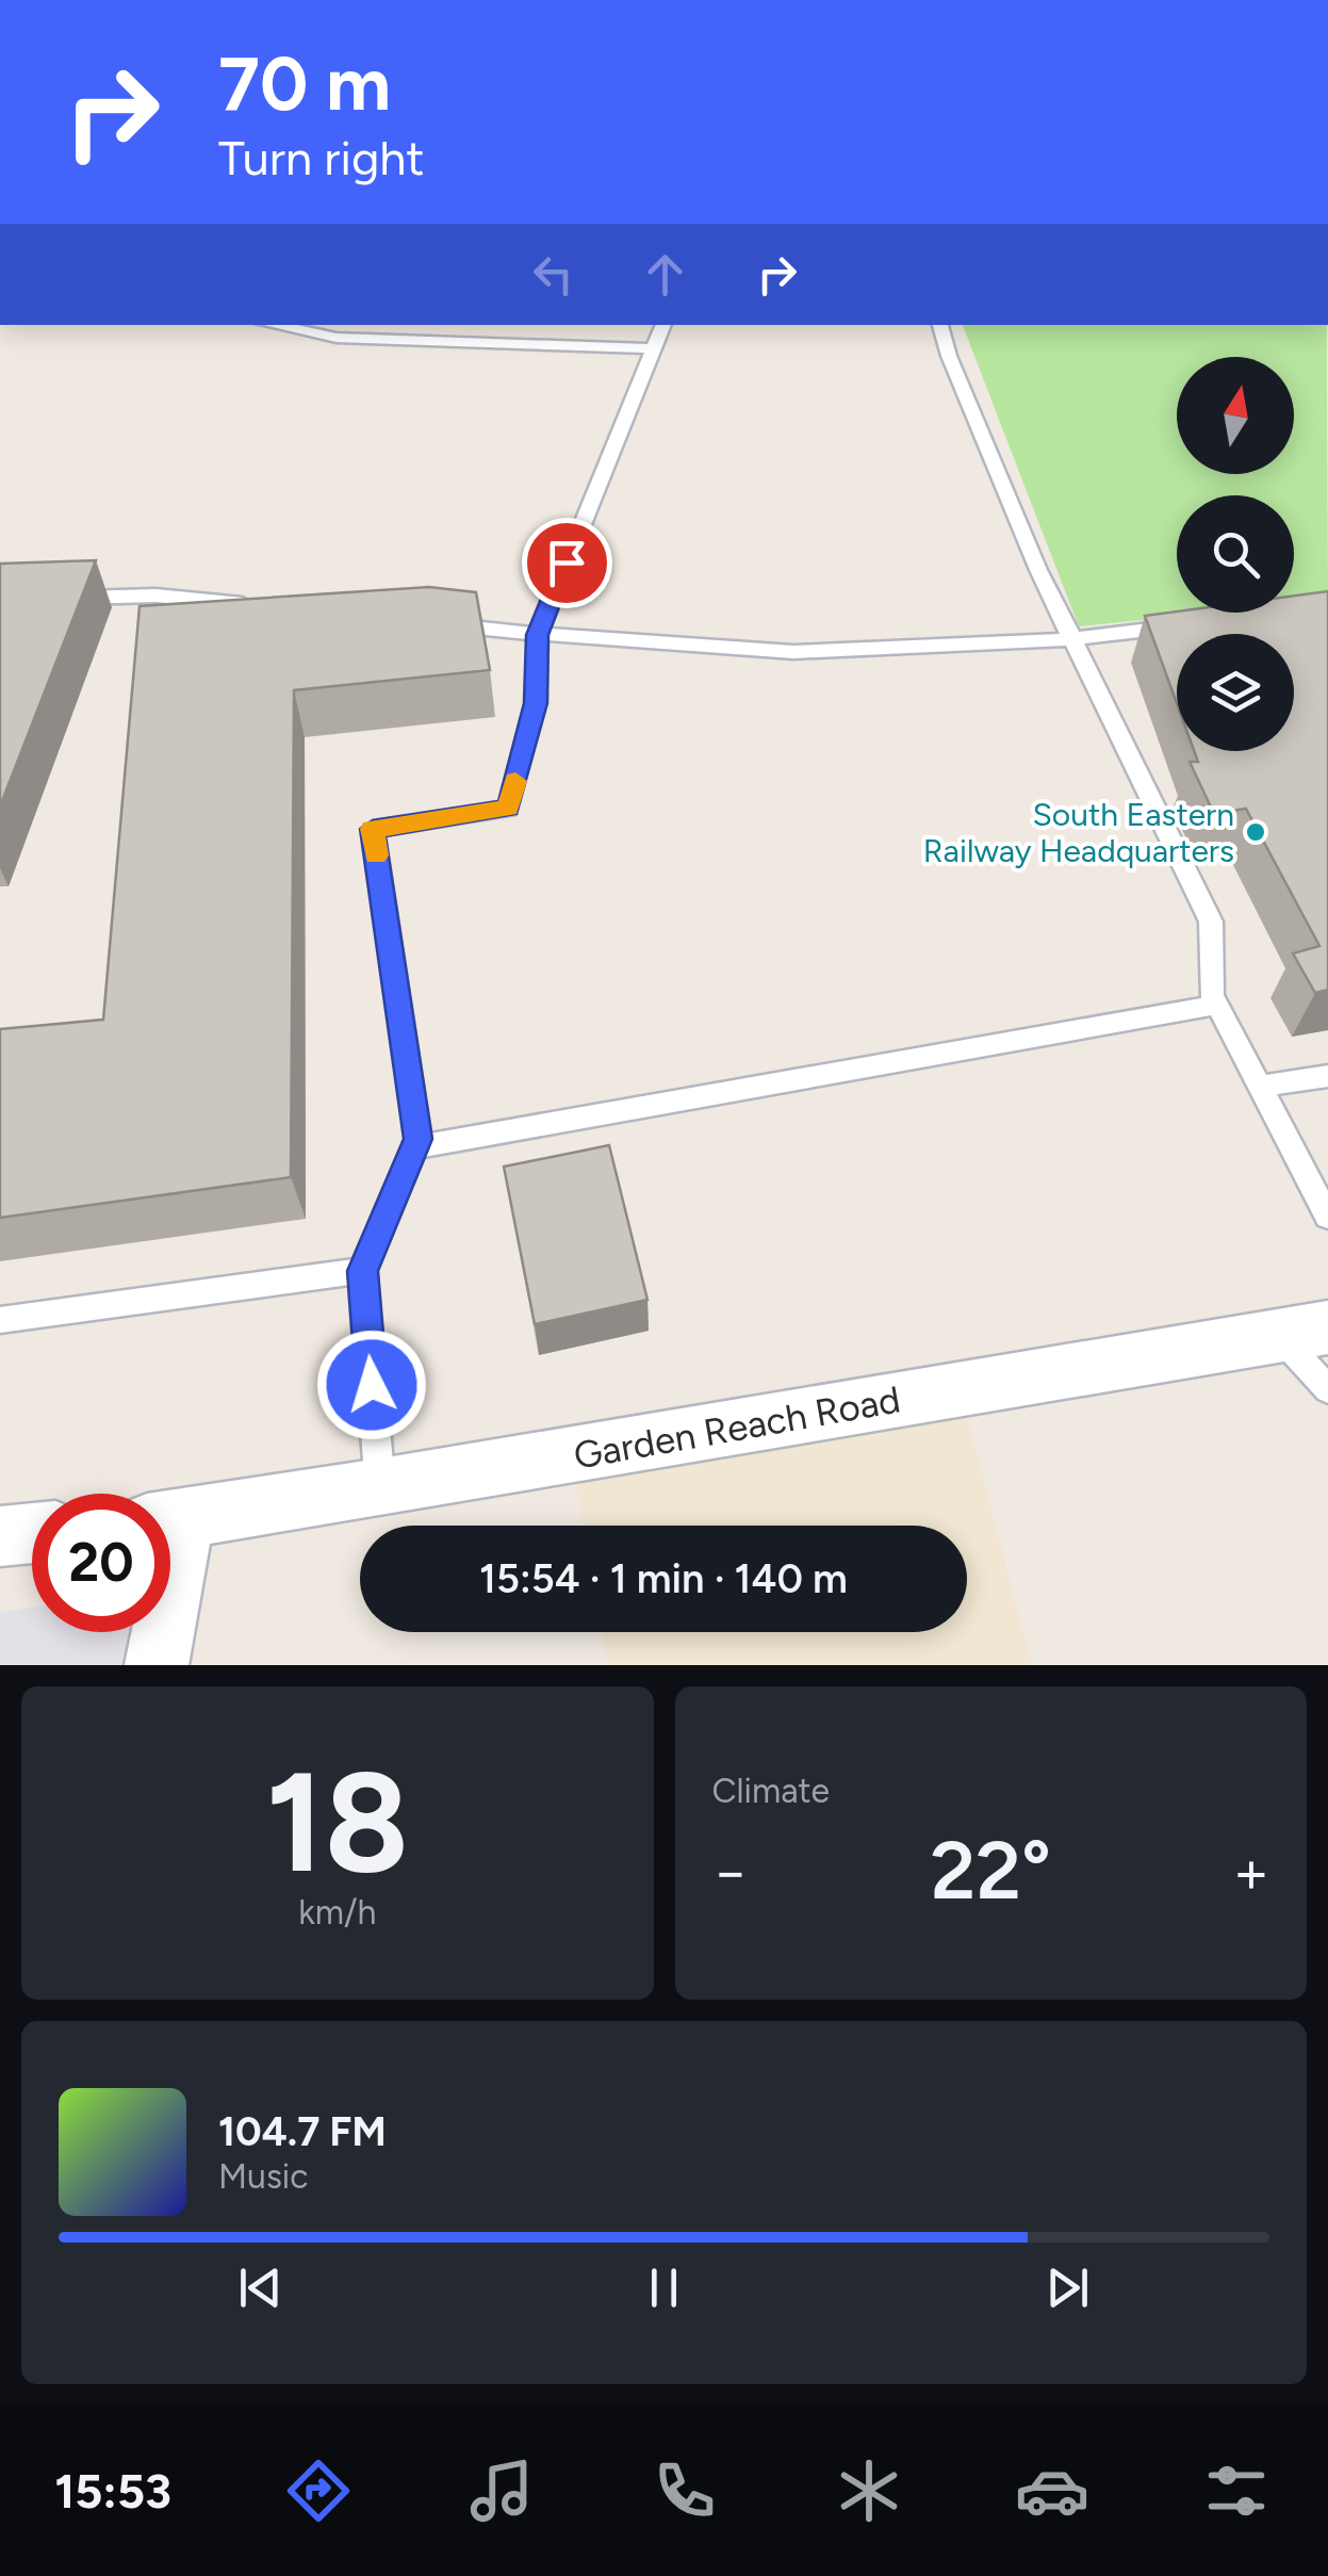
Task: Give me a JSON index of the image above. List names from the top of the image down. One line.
{"streets":{"street":["Garden Reach Road"]},"places":["South Eastern Railway Headquarters"],"north":"top","page":{"turn":["70 m","Turn right"],"limit":"20","trip":"15:54 · 1 min · 140 m","tile":[["18","km/h"],"Climate"],"heat":["−","22°","+"],"song":["104.7 FM","Music"],"tabs":"15:53"}}
